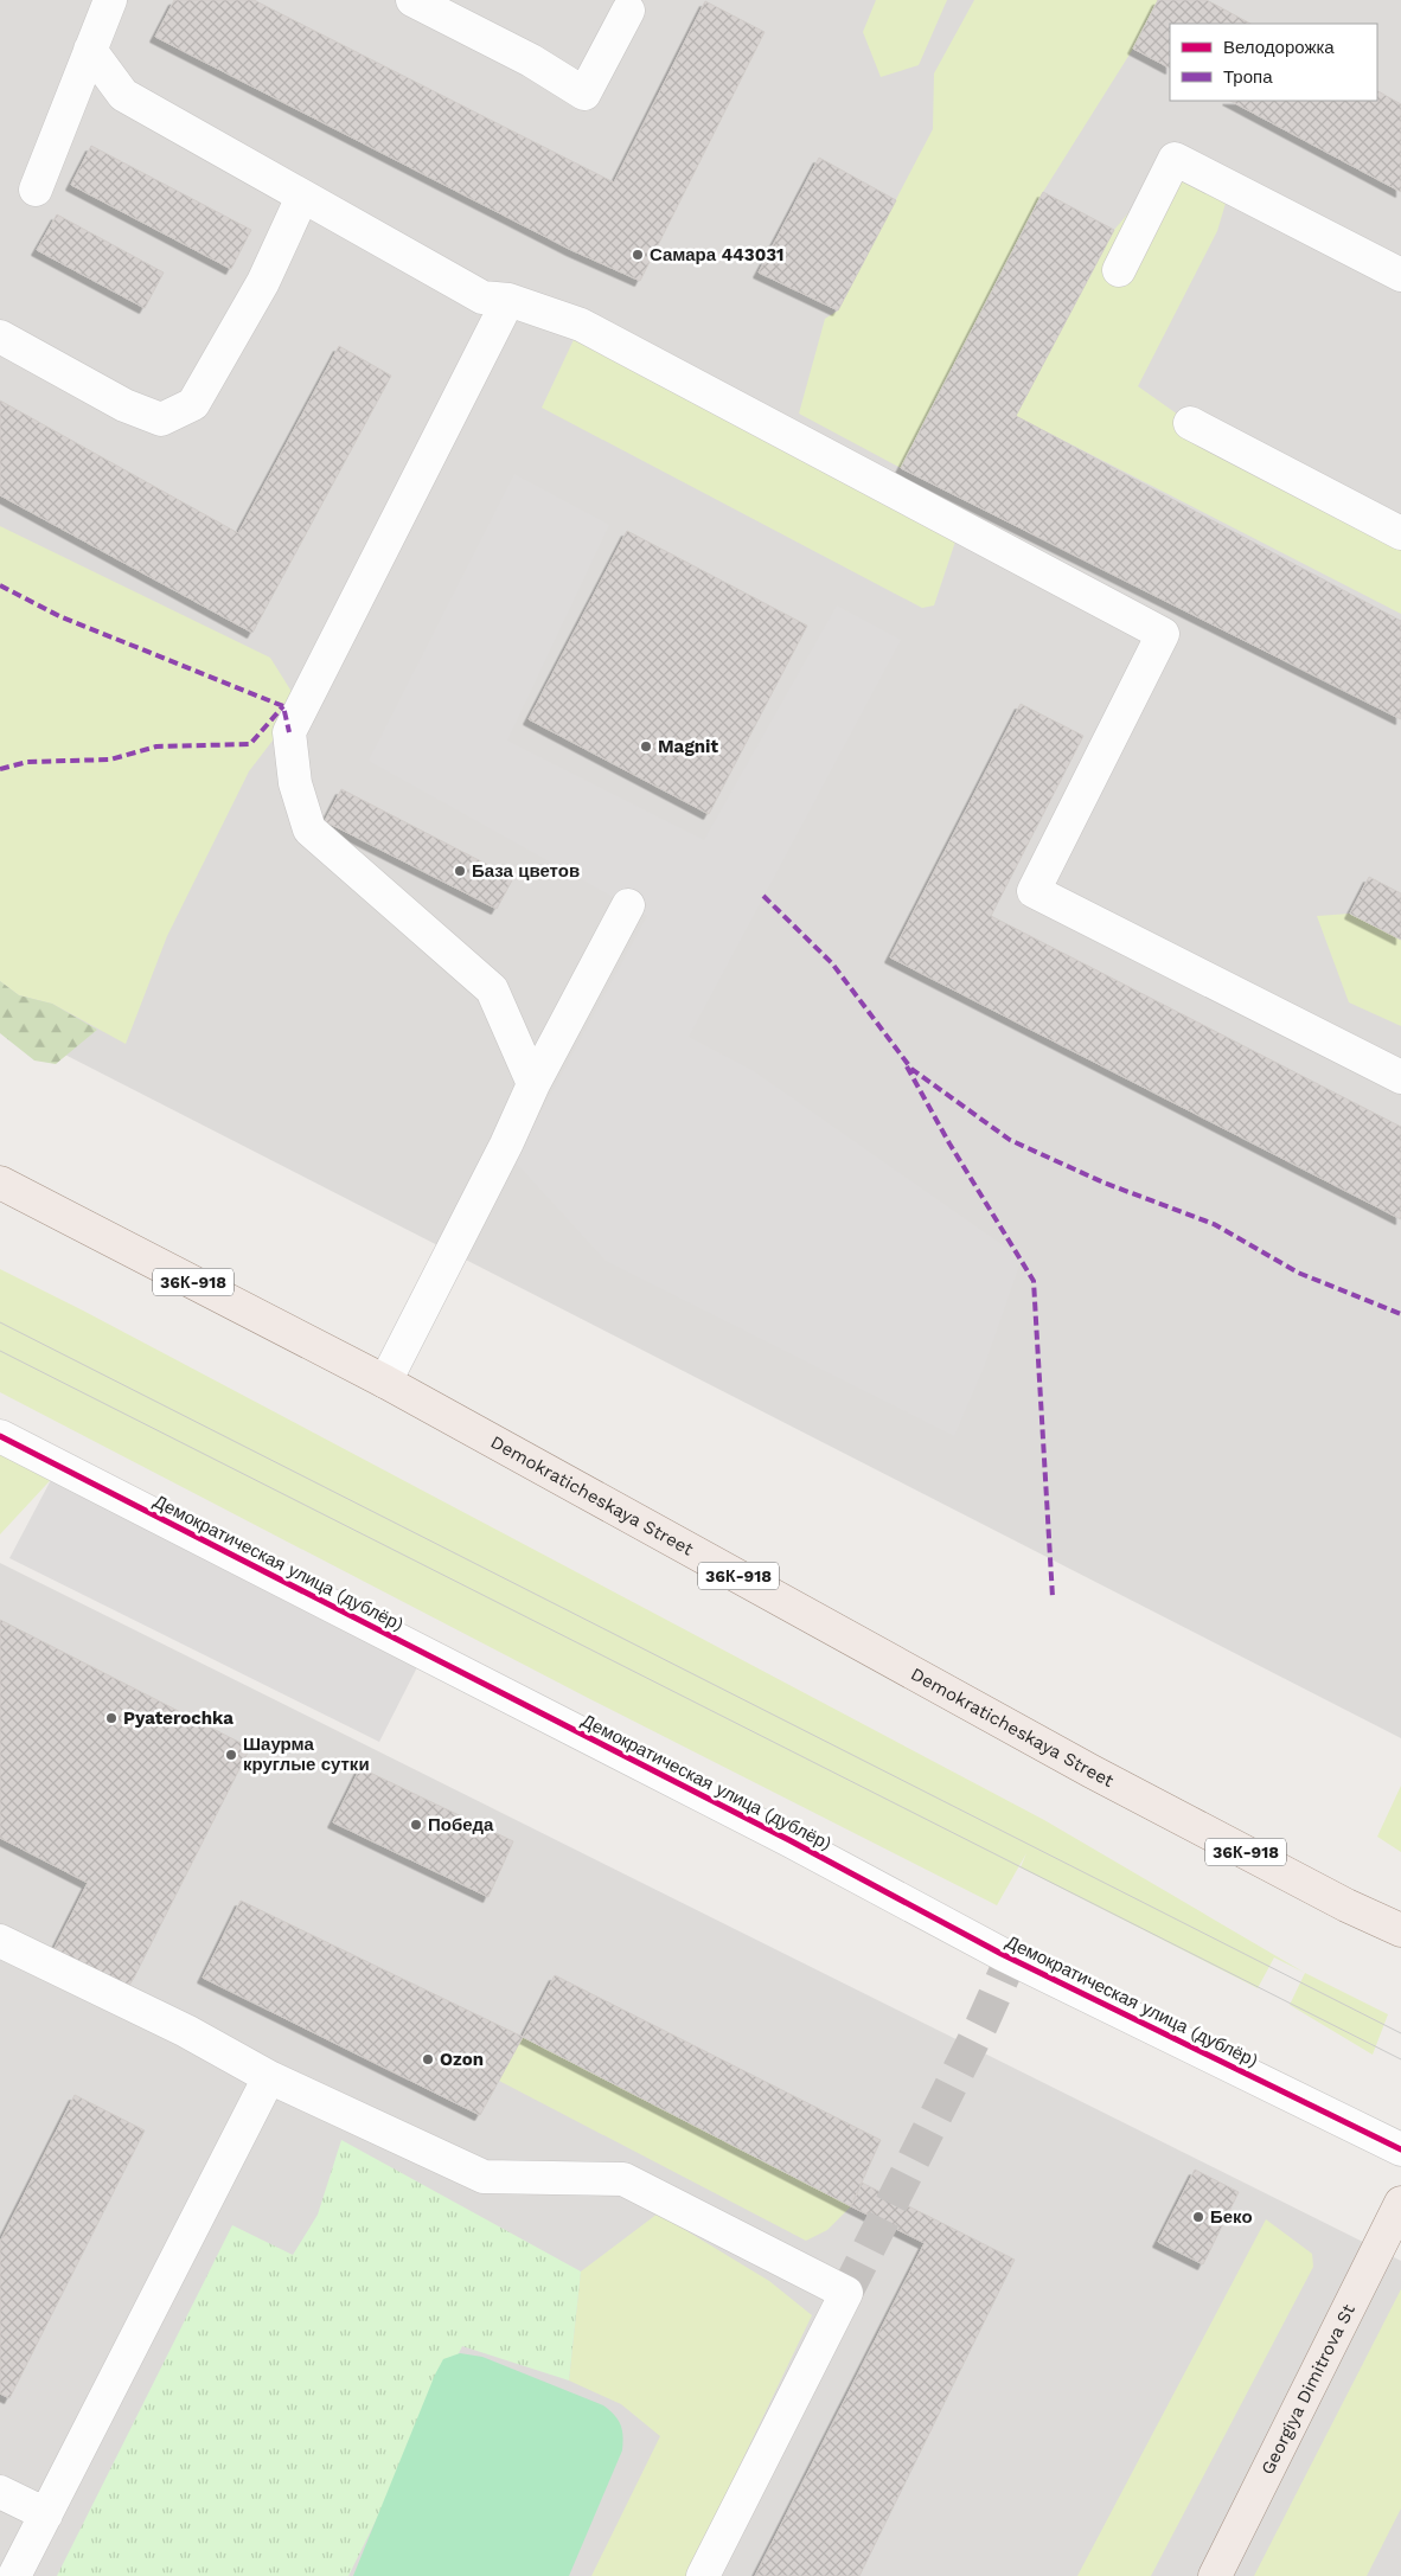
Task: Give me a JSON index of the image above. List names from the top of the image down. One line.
{"streets":{"main road":["36К-918","Demokraticheskaya Street","Georgiya Dimitrova St"],"street":["Демократическая улица (дублёр)"]},"places":["Самара 443031","Magnit","База цветов","Pyaterochka","Шаурма круглые сутки","Победа","Ozon","Беко"],"legend":["Велодорожка","Тропа"]}
